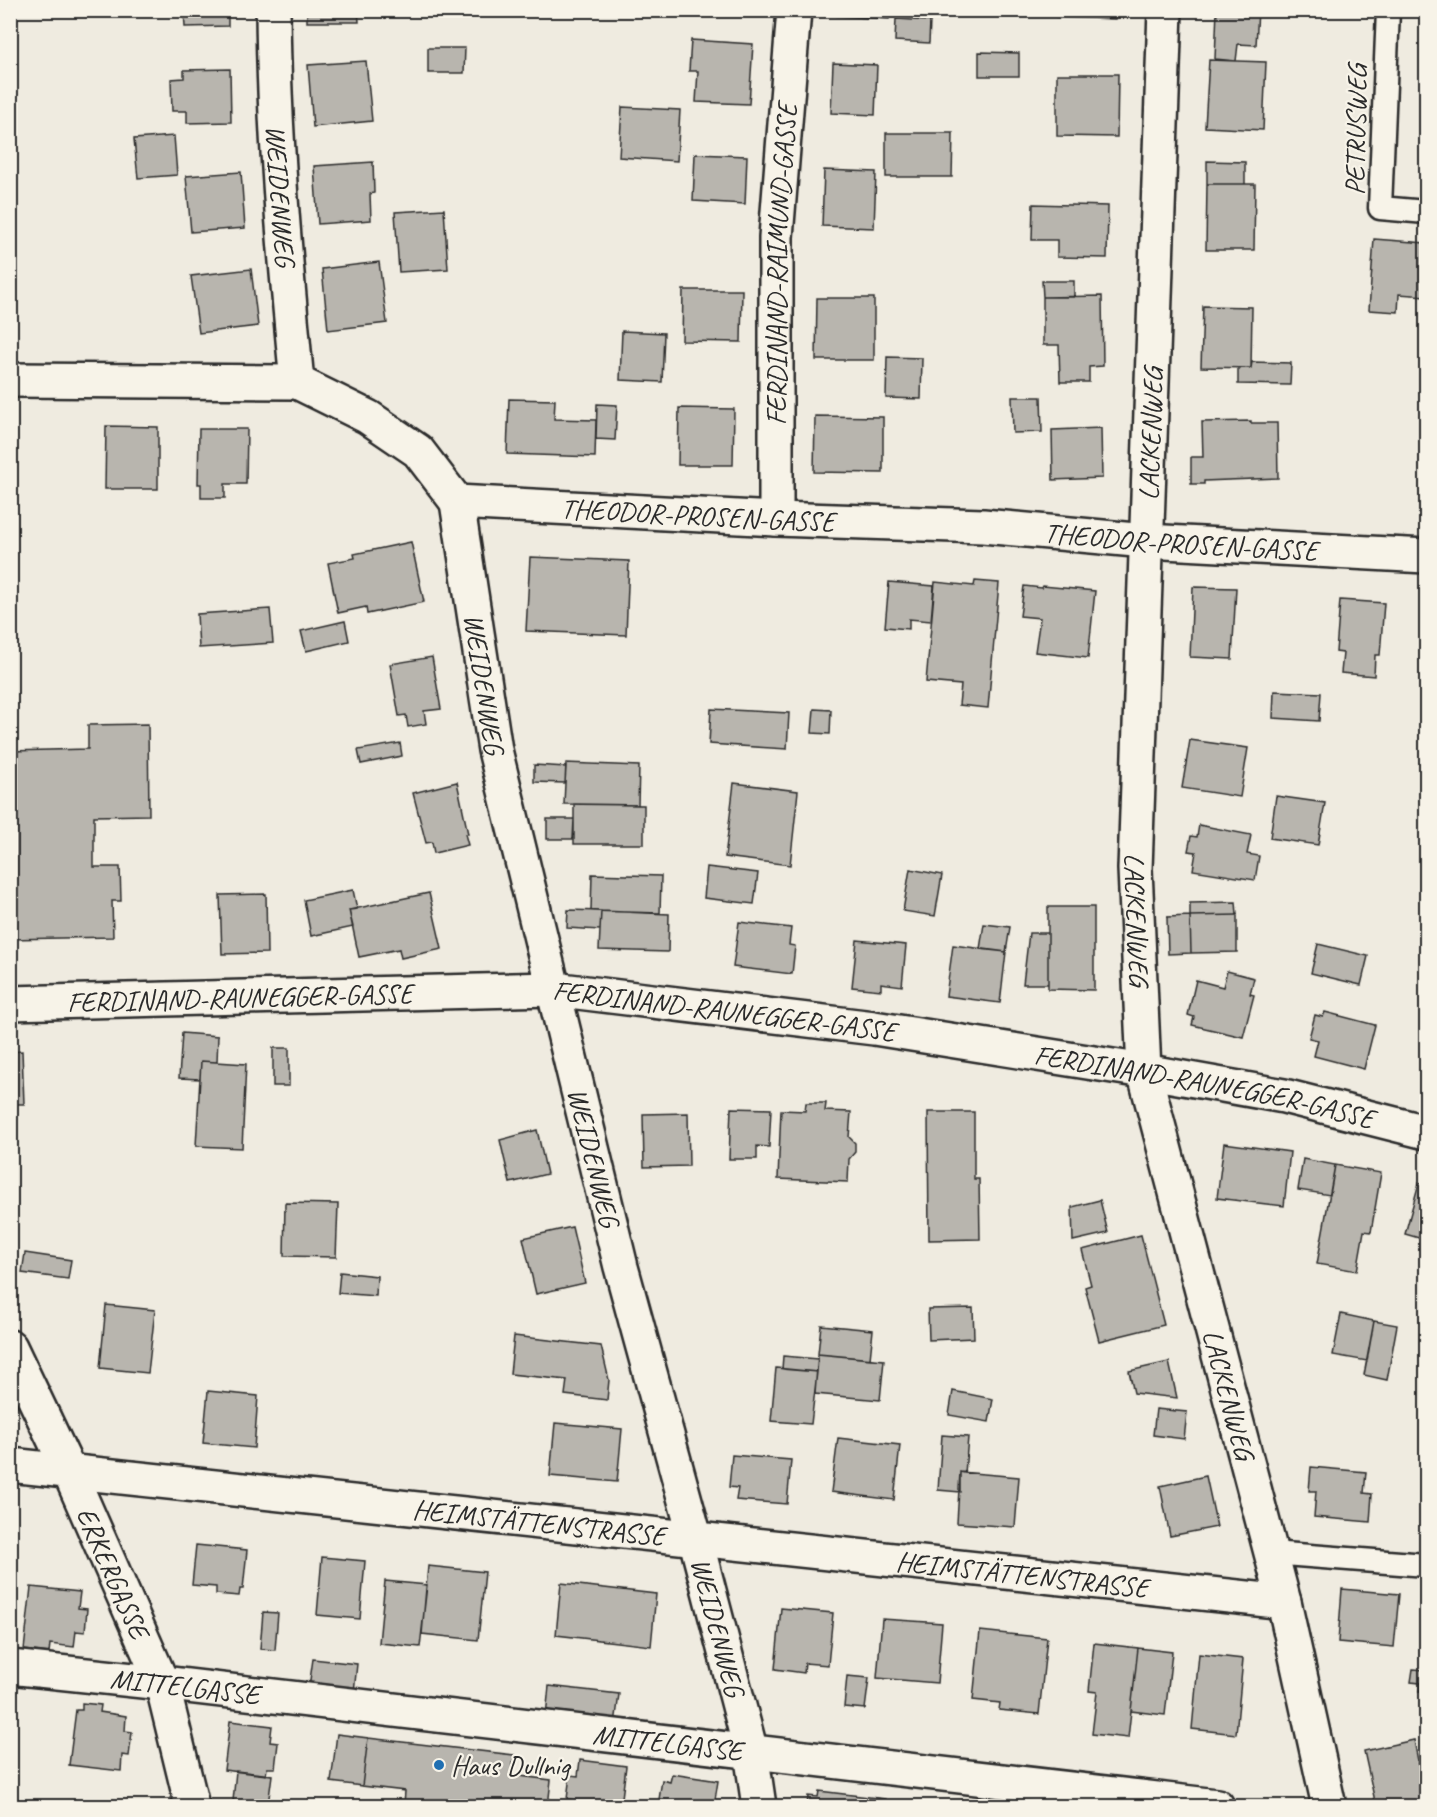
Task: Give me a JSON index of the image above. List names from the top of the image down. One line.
{"streets":{"street":["WEIDENWEG","FERDINAND-RAIMUND-GASSE","LACKENWEG","THEODOR-PROSEN-GASSE","FERDINAND-RAUNEGGER-GASSE","HEIMSTÄTTENSTRASSE","ERKERGASSE","MITTELGASSE"],"lane":["PETRUSWEG"]},"crossings":[["WEIDENWEG","THEODOR-PROSEN-GASSE"],["WEIDENWEG","FERDINAND-RAUNEGGER-GASSE"],["WEIDENWEG","HEIMSTÄTTENSTRASSE"],["WEIDENWEG","MITTELGASSE"],["FERDINAND-RAIMUND-GASSE","THEODOR-PROSEN-GASSE"],["LACKENWEG","THEODOR-PROSEN-GASSE"],["LACKENWEG","FERDINAND-RAUNEGGER-GASSE"],["LACKENWEG","HEIMSTÄTTENSTRASSE"],["HEIMSTÄTTENSTRASSE","ERKERGASSE"],["ERKERGASSE","MITTELGASSE"]],"places":["Haus Dullnig"]}
